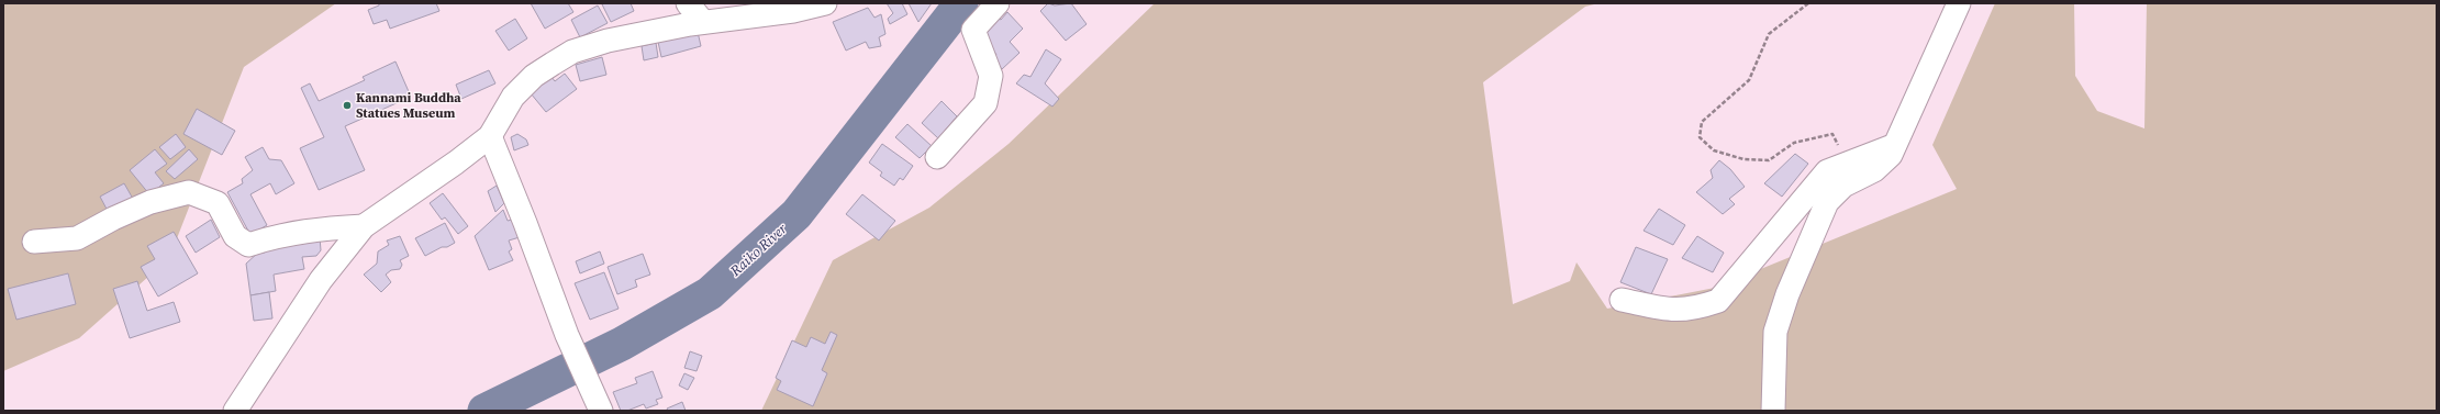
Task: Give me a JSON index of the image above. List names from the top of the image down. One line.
{"water":["Raiko River"],"places":["Kannami Buddha Statues Museum"]}
